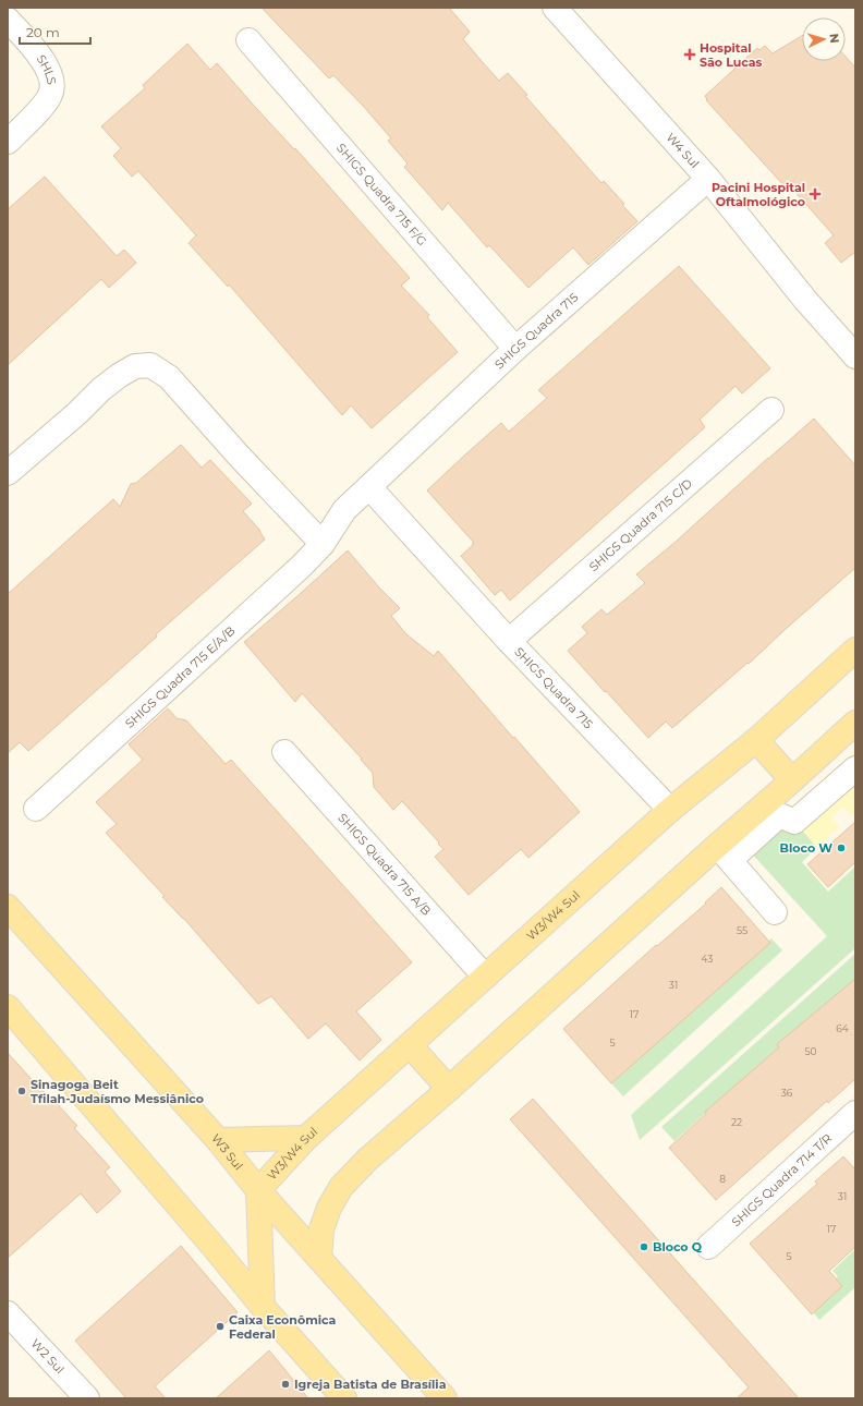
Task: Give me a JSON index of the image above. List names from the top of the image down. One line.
{"streets":{"main road":["W3/W4 Sul","W3 Sul"],"street":["SHLS","W4 Sul","SHIGS Quadra 715 F/G","SHIGS Quadra 715","SHIGS Quadra 715 C/D","SHIGS Quadra 715 E/A/B","SHIGS Quadra 715 A/B","SHIGS Quadra 714 T/R","W2 Sul"]},"crossings":[["W4 Sul","SHIGS Quadra 715"],["SHIGS Quadra 715 F/G","SHIGS Quadra 715"],["SHIGS Quadra 715","SHIGS Quadra 715 C/D"],["SHIGS Quadra 715","SHIGS Quadra 715 E/A/B"],["SHIGS Quadra 715","W3/W4 Sul"],["SHIGS Quadra 715 A/B","W3/W4 Sul"],["W3/W4 Sul","W3 Sul"]],"places":{"health":["Hospital São Lucas","Pacini Hospital Oftalmológico"],"other":["Bloco W","Sinagoga Beit Tfilah-Judaísmo Messiânico","Bloco Q","Caixa Econômica Federal","Igreja Batista de Brasília"]},"house_numbers":["55","43","31","17","64","5","50","36","22","8","31","17","5"],"scale_bar":"20 m","north":"right"}
